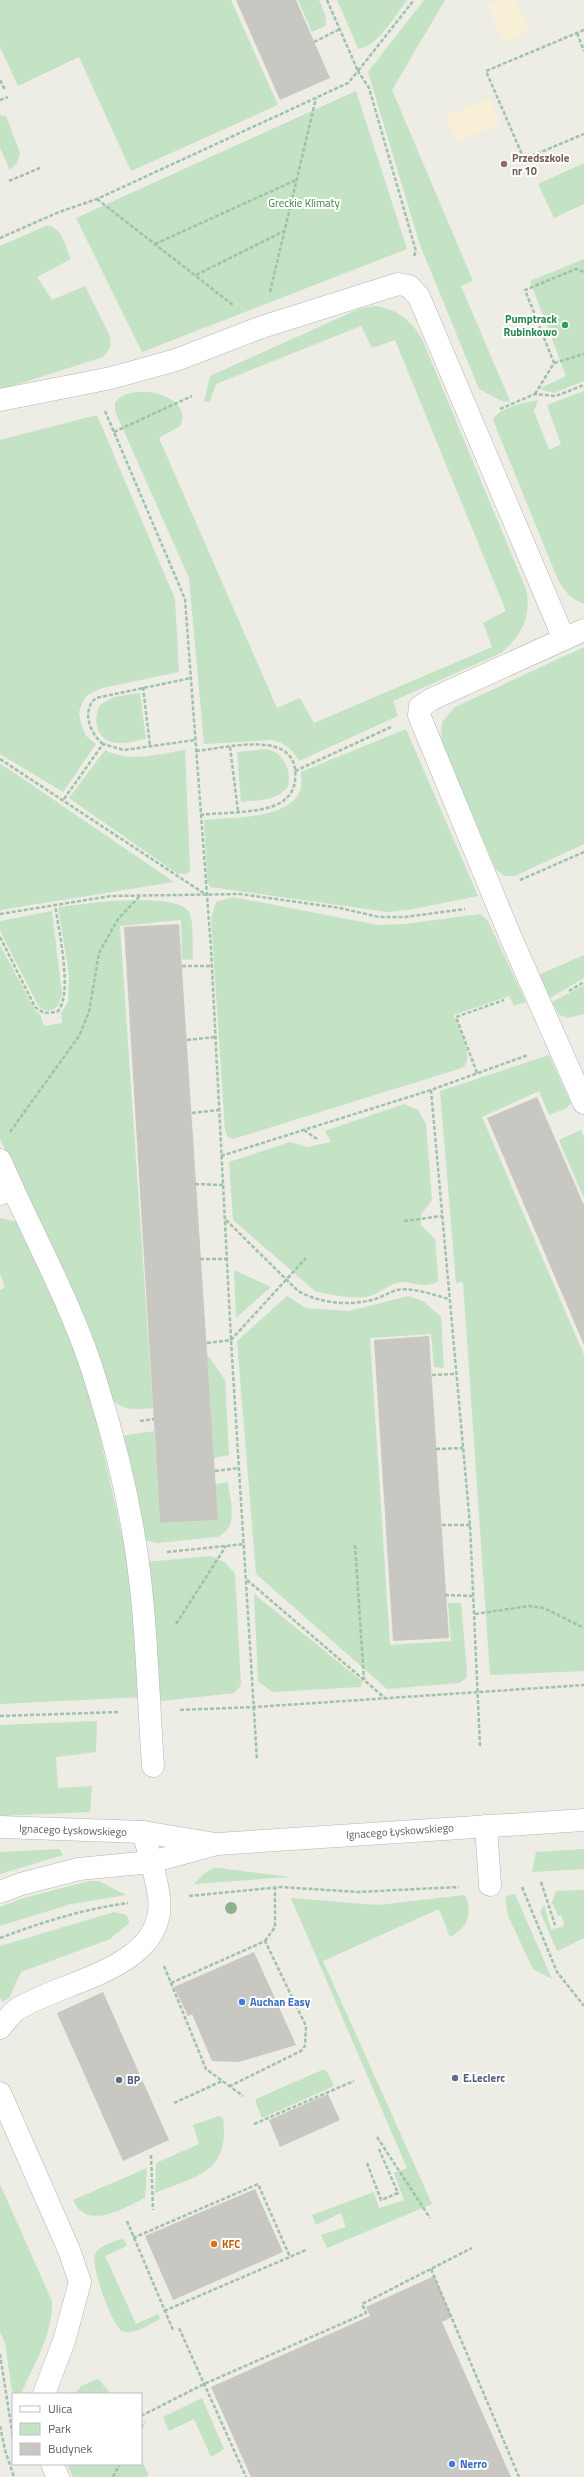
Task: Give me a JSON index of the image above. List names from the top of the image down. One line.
{"streets":{"street":["Ignacego Łyskowskiego"]},"parks":["Greckie Klimaty"],"places":["Przedszkole nr 10","Pumptrack Rubinkowo","Auchan Easy","E.Leclerc","BP","KFC","Nerro"],"legend":["Ulica","Park","Budynek"]}
